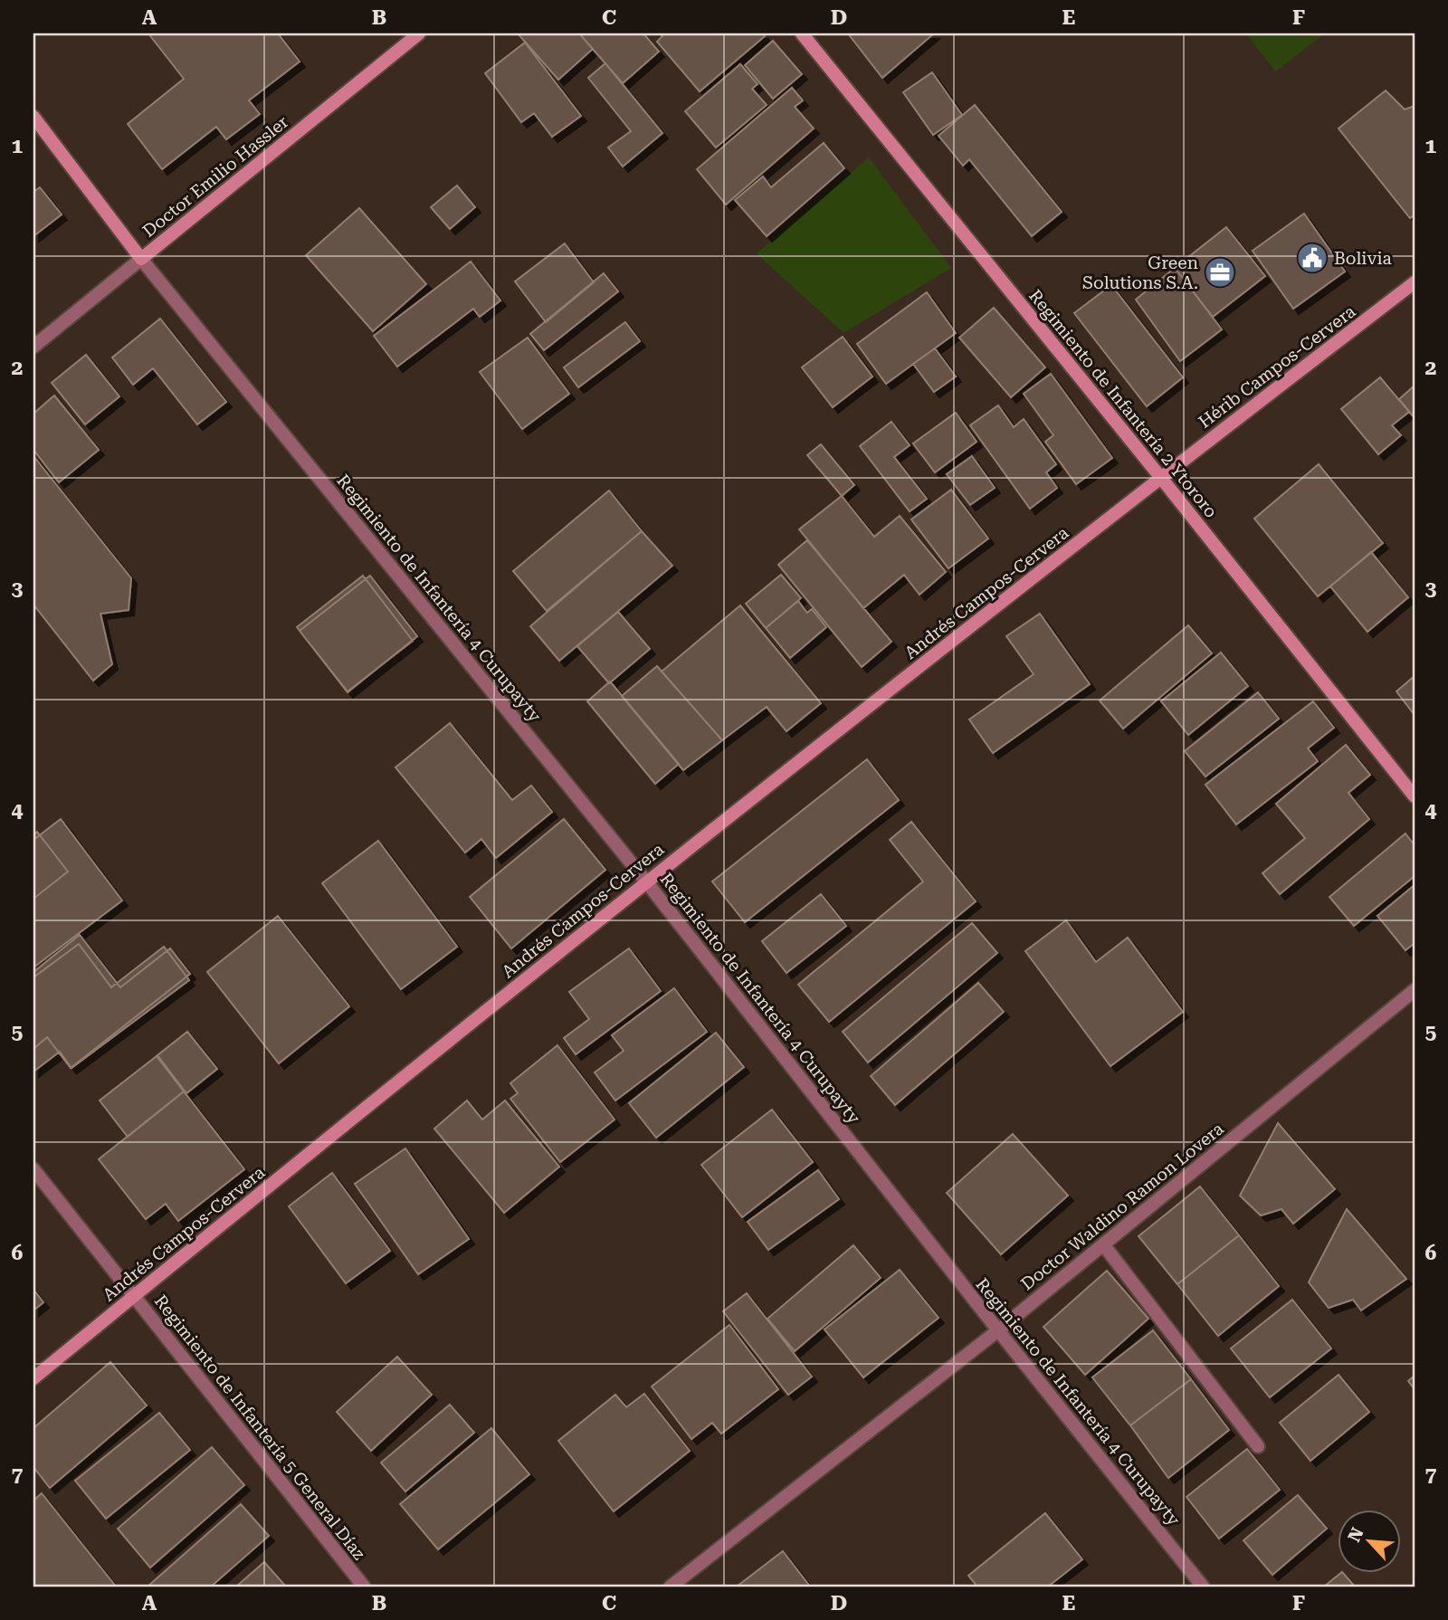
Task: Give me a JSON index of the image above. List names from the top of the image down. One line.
{"streets":{"street":["Doctor Emilio Hassler","Hérib Campos-Cervera","Regimiento de Infantería 2 Ytororo","Andrés Campos-Cervera","Regimiento de Infantería 4 Curupayty","Doctor Waldino Ramon Lovera","Regimiento de Infantería 5 General Díaz"]},"crossings":[["Doctor Emilio Hassler","Regimiento de Infantería 4 Curupayty"],["Hérib Campos-Cervera","Regimiento de Infantería 2 Ytororo"],["Hérib Campos-Cervera","Andrés Campos-Cervera"],["Regimiento de Infantería 2 Ytororo","Andrés Campos-Cervera"],["Andrés Campos-Cervera","Regimiento de Infantería 4 Curupayty"],["Andrés Campos-Cervera","Regimiento de Infantería 5 General Díaz"],["Regimiento de Infantería 4 Curupayty","Doctor Waldino Ramon Lovera"]],"places":{"public building":["Bolivia"],"office":["Green Solutions S.A."]},"north":"top left","grid":{"columns":["A","B","C","D","E","F"],"rows":["1","2","3","4","5","6","7"]}}
